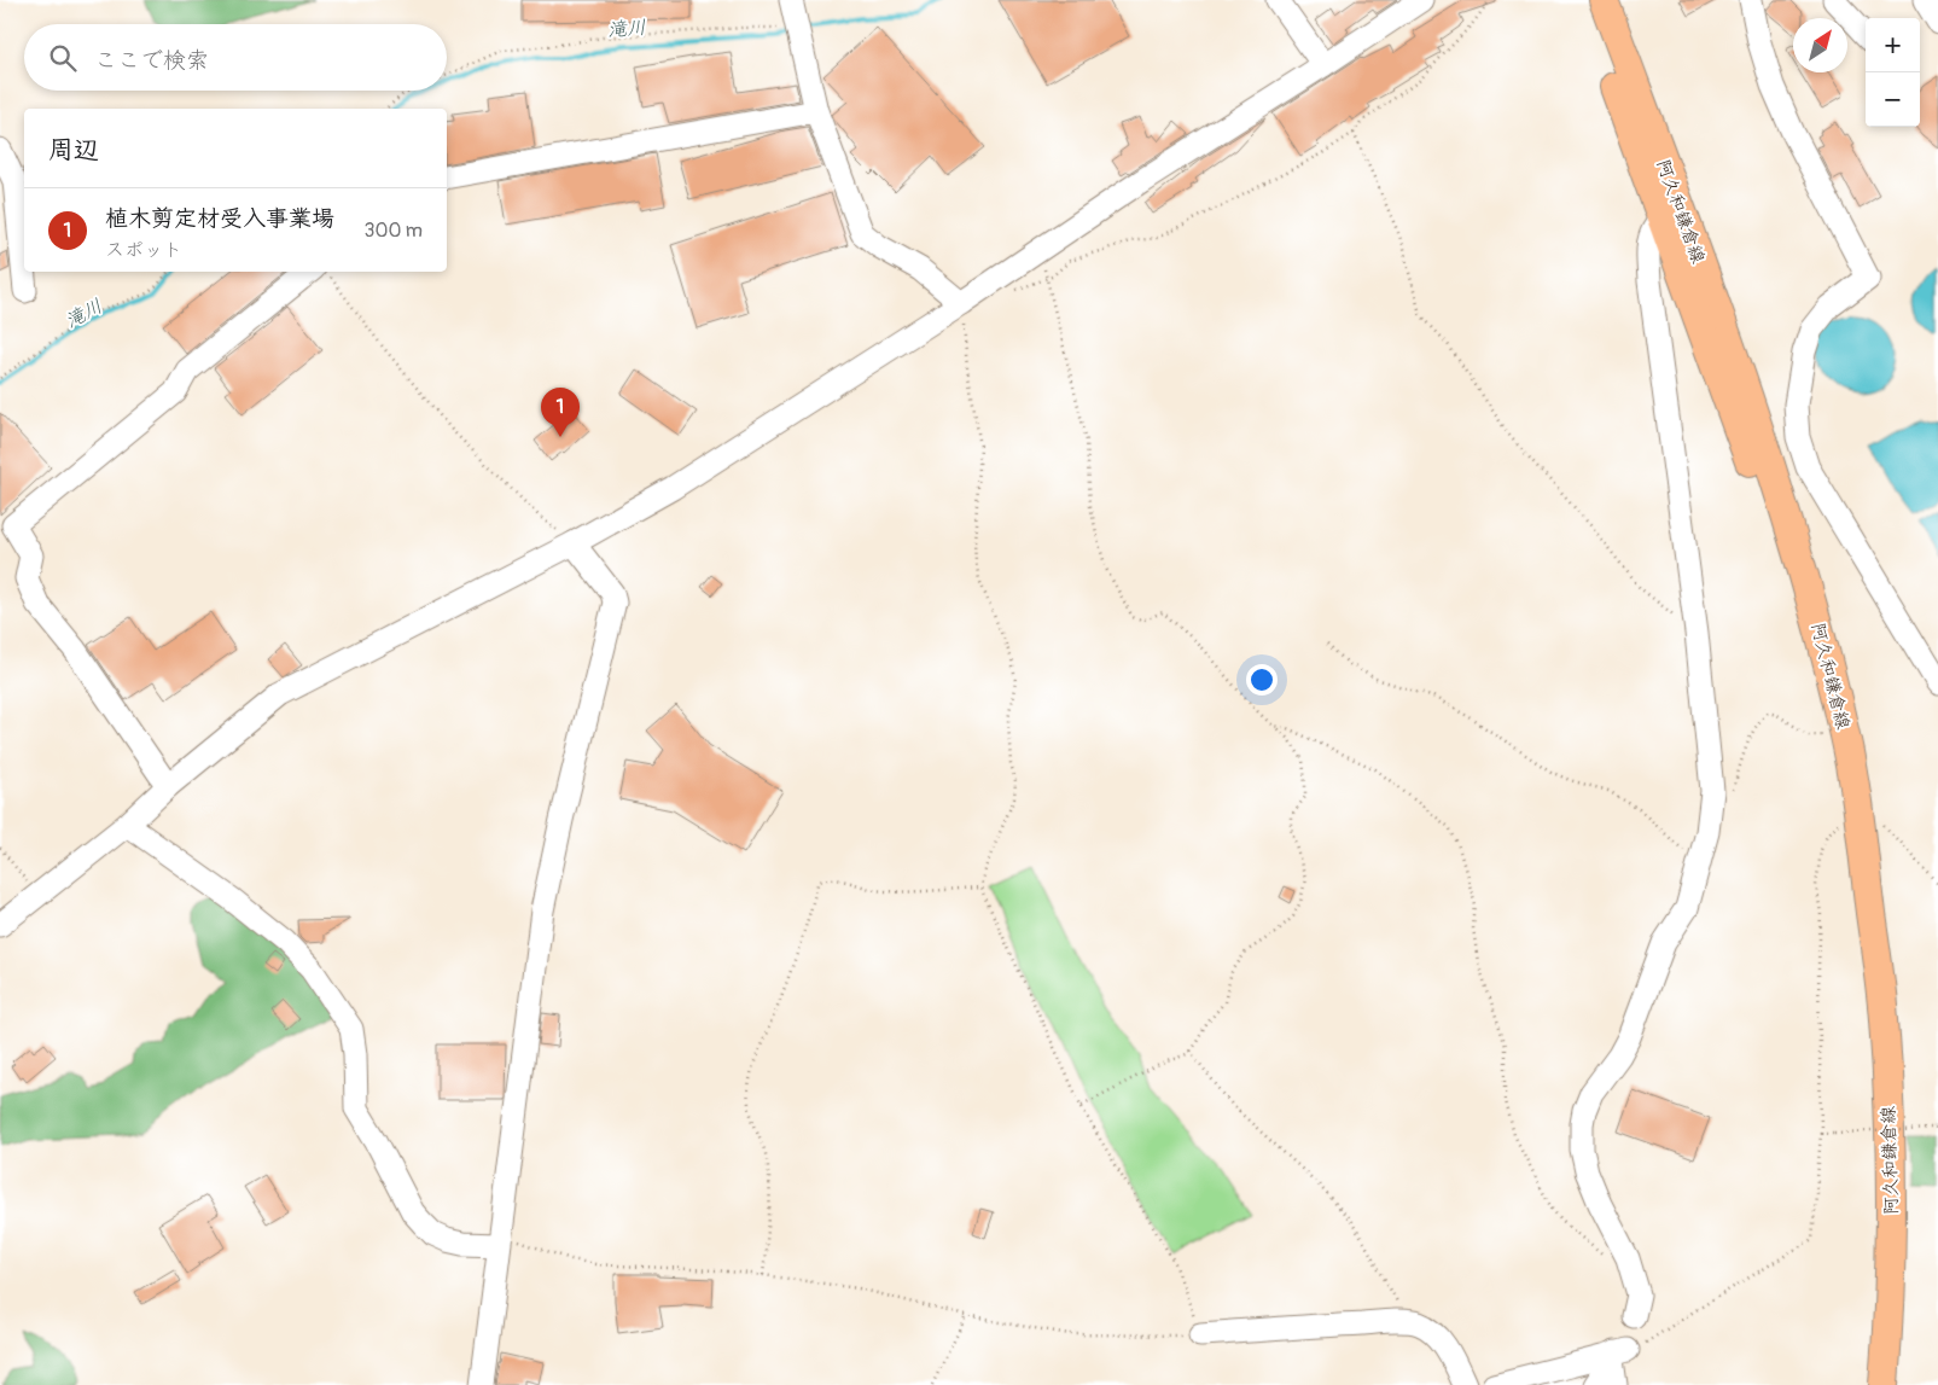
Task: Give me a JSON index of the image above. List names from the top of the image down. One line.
{"streets":{"main road":["阿久和鎌倉線"]},"water":["滝川"],"north":"top right","page":{"map_buttons":["+","−"],"search":"ここで検索","heading":"周辺","list":[{"mark":"1","name":"植木剪定材受入事業場","note":"スポット","value":"300 m"}],"pins":"1"}}
